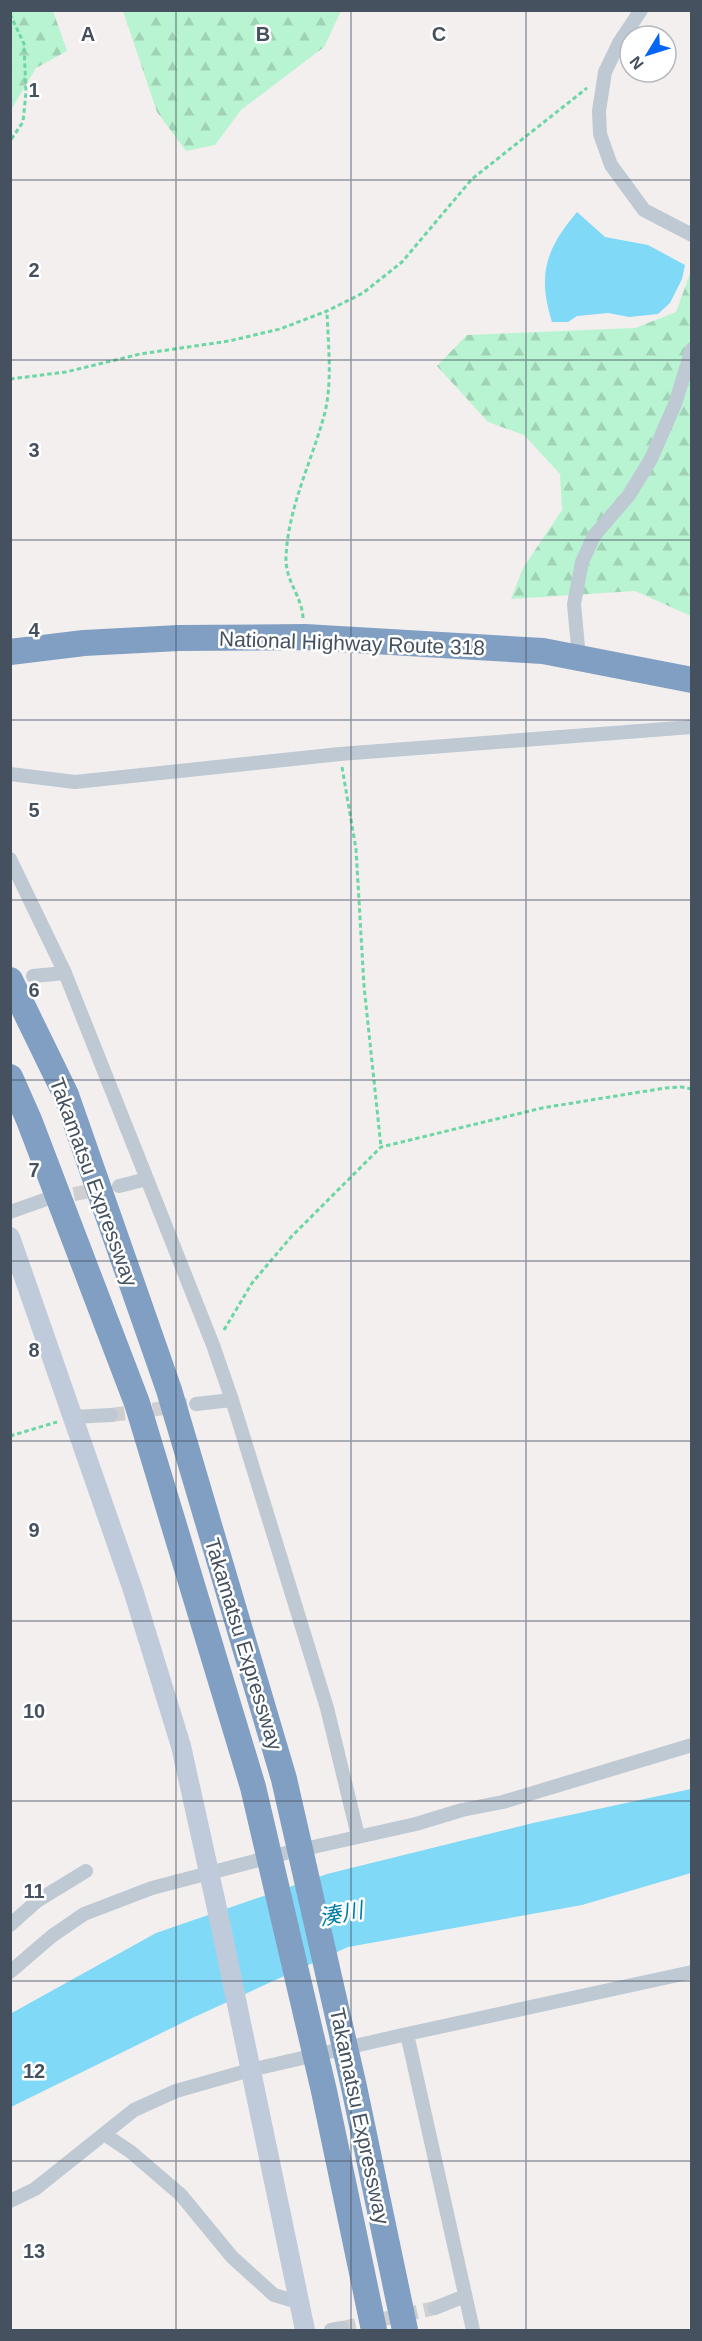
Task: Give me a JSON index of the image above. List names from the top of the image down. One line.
{"streets":{"highway":["National Highway Route 318","Takamatsu Expressway"]},"water":["湊川"],"north":"bottom left","grid":{"columns":["A","B","C"],"rows":["1","2","3","4","5","6","7","8","9","10","11","12","13"]}}
